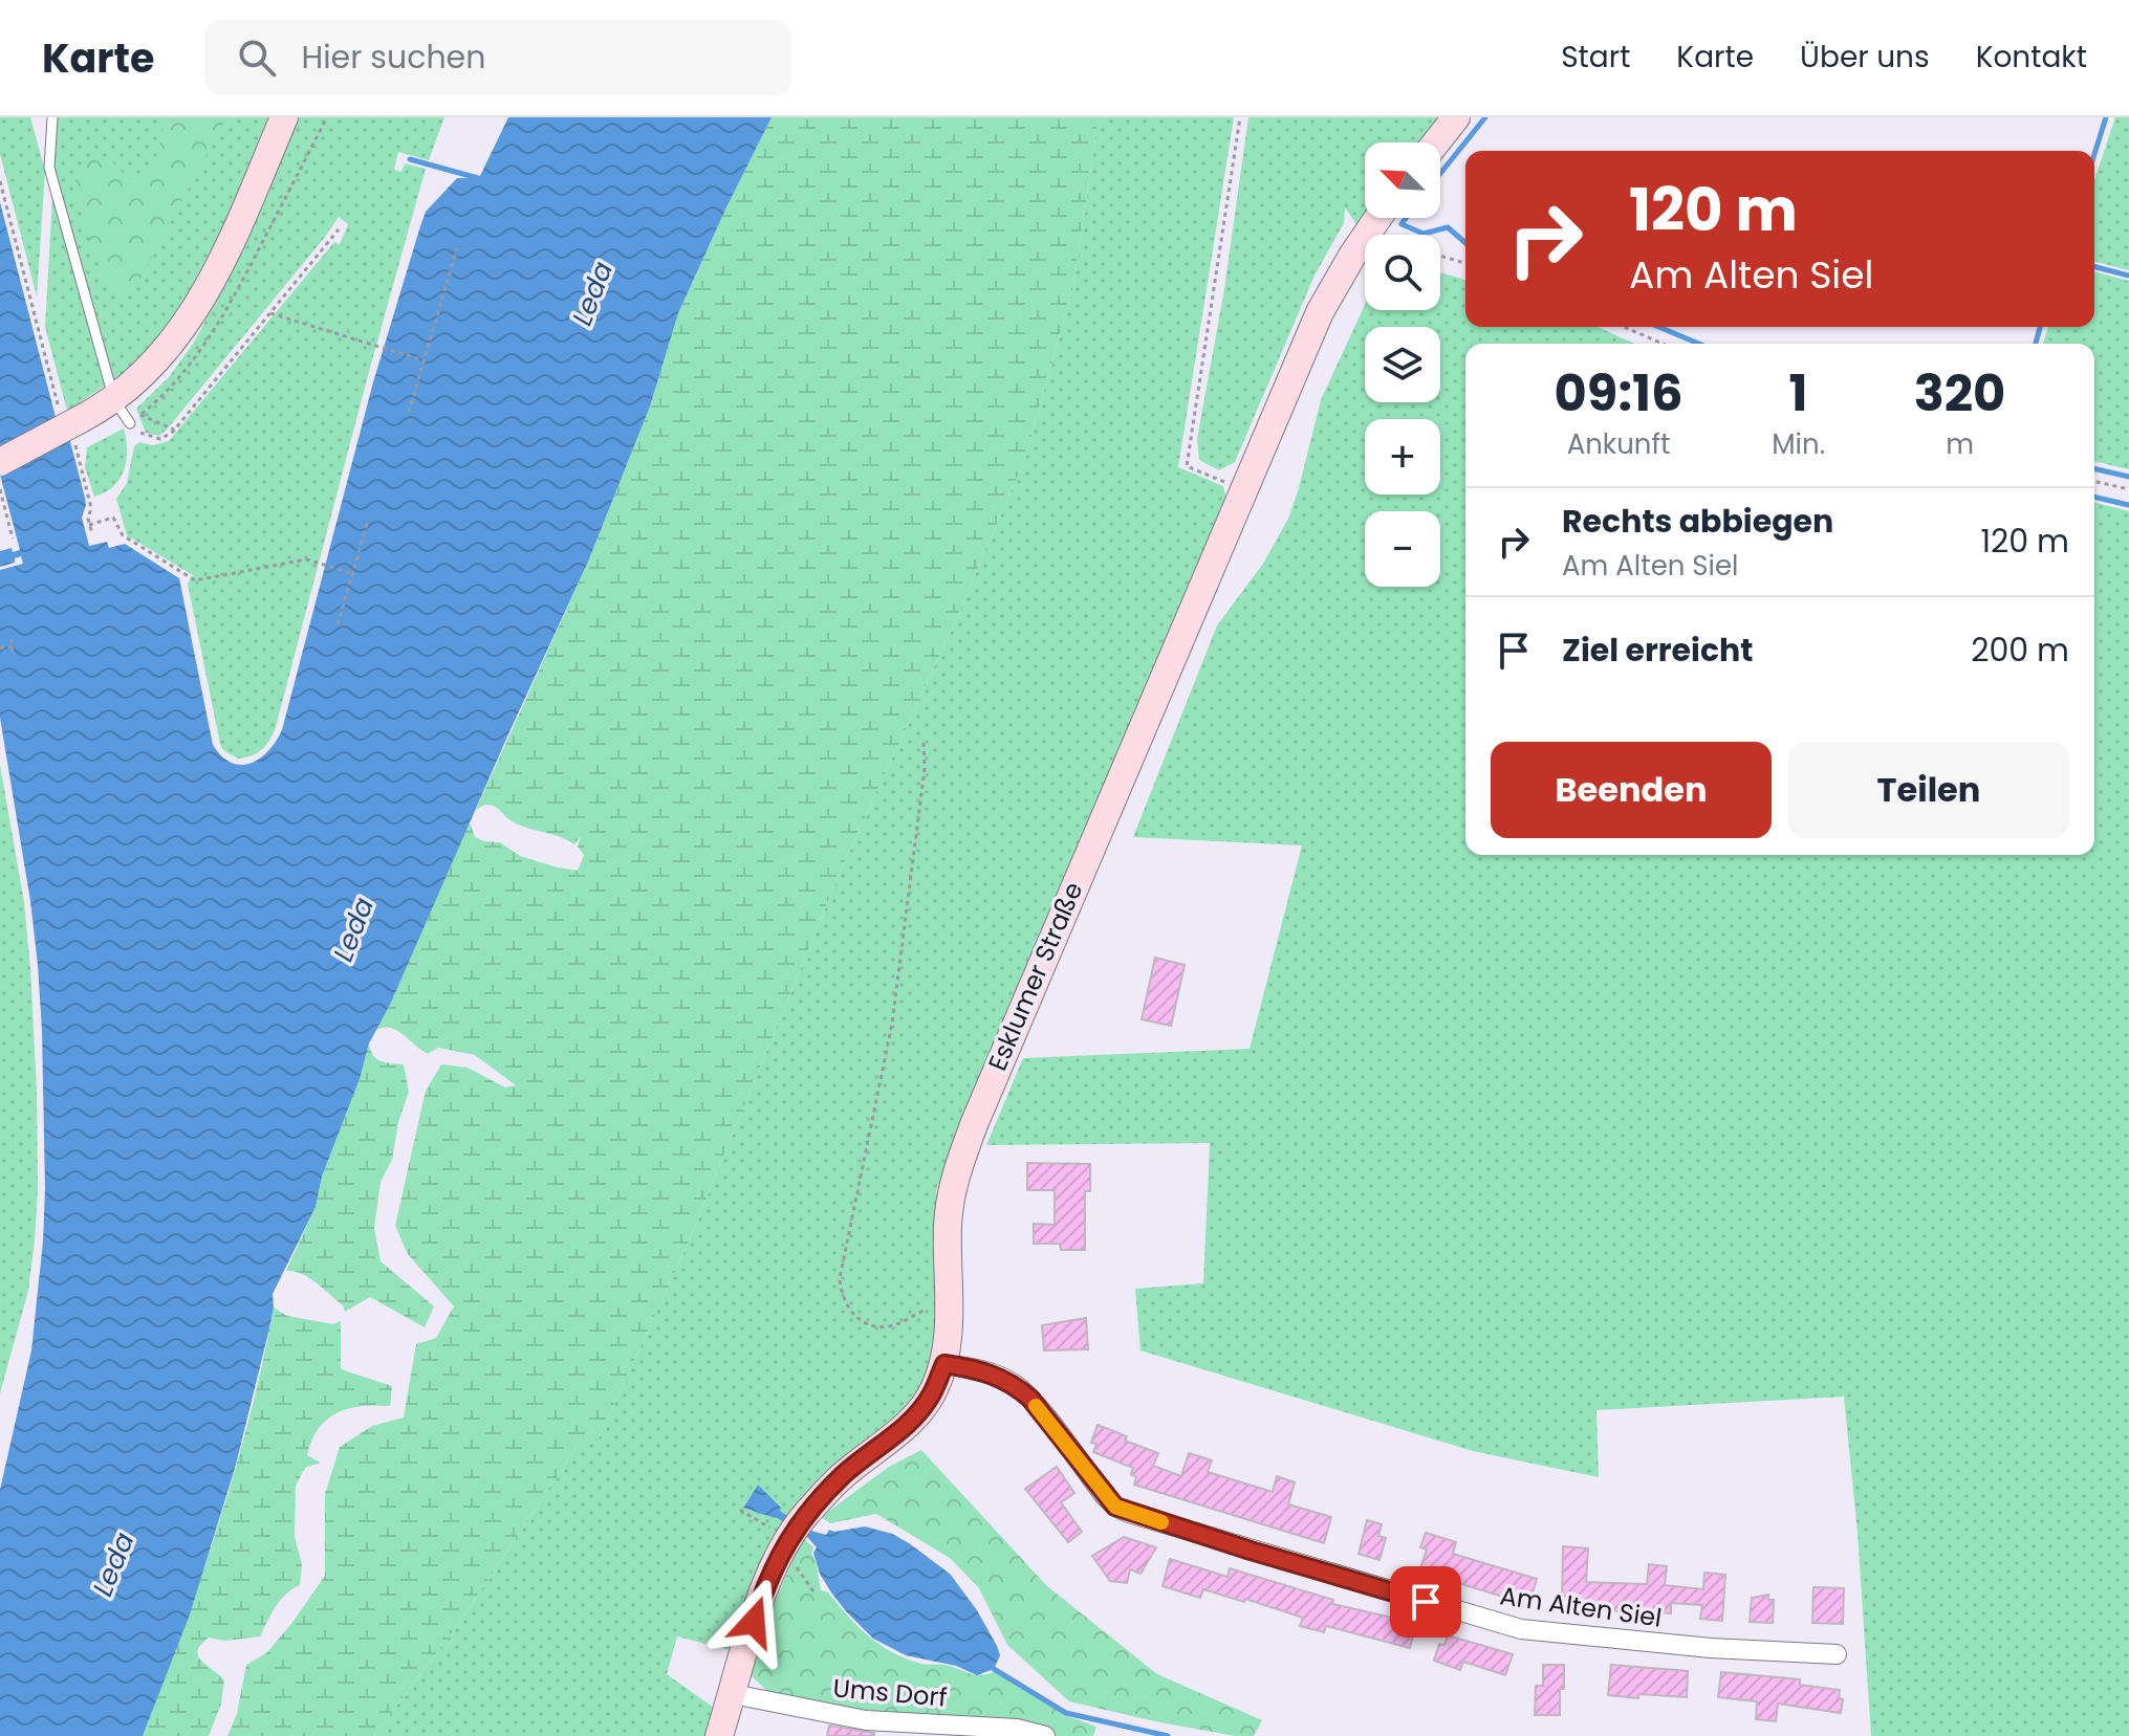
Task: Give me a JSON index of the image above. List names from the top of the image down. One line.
{"streets":{"street":["Esklumer Straße","Am Alten Siel","Ums Dorf"]},"crossings":[["Esklumer Straße","Am Alten Siel"],["Esklumer Straße","Ums Dorf"]],"water":["Leda"],"north":"top left","page":{"header":"Karte","search":"Hier suchen","nav":["Start","Karte","Über uns","Kontakt"],"map_buttons":["+","−"],"turn":["120 m","Am Alten Siel"],"eta":["09:16","Ankunft","1","Min.","320","m"],"list":[{"name":"Rechts abbiegen","note":"Am Alten Siel","value":"120 m"},{"name":"Ziel erreicht","value":"200 m"}],"buttons":["Beenden","Teilen"]}}
